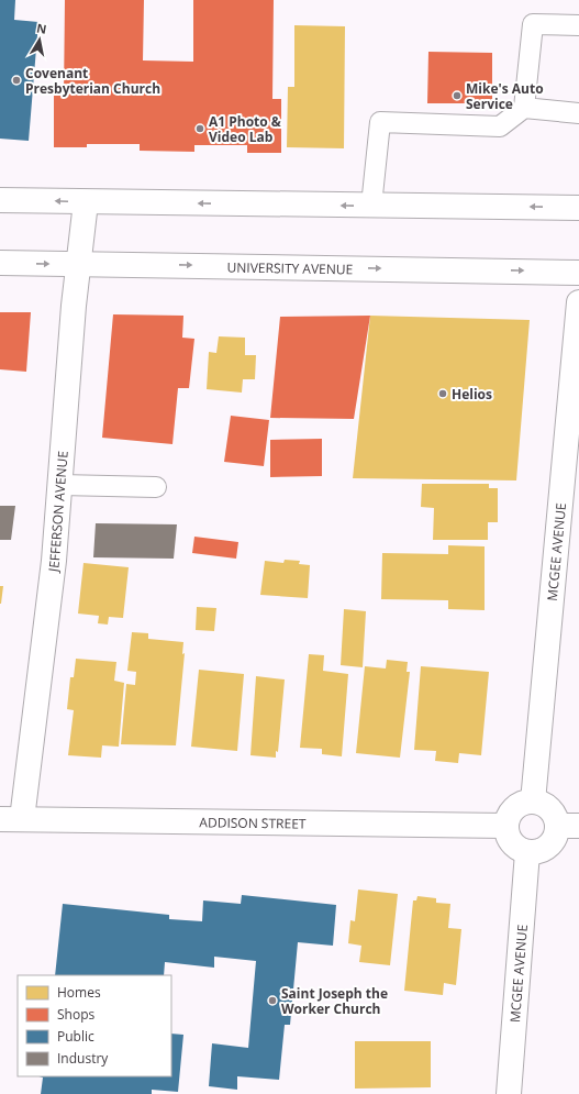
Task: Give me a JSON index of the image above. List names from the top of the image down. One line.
{"streets":{"street":["UNIVERSITY AVENUE","JEFFERSON AVENUE","MCGEE AVENUE","ADDISON STREET"]},"crossings":[["UNIVERSITY AVENUE","JEFFERSON AVENUE"],["JEFFERSON AVENUE","ADDISON STREET"],["MCGEE AVENUE","ADDISON STREET"]],"places":["Covenant Presbyterian Church","Mike's Auto Service","A1 Photo & Video Lab","Helios","Saint Joseph the Worker Church"],"legend":["Homes","Shops","Public","Industry"],"north":"top"}
